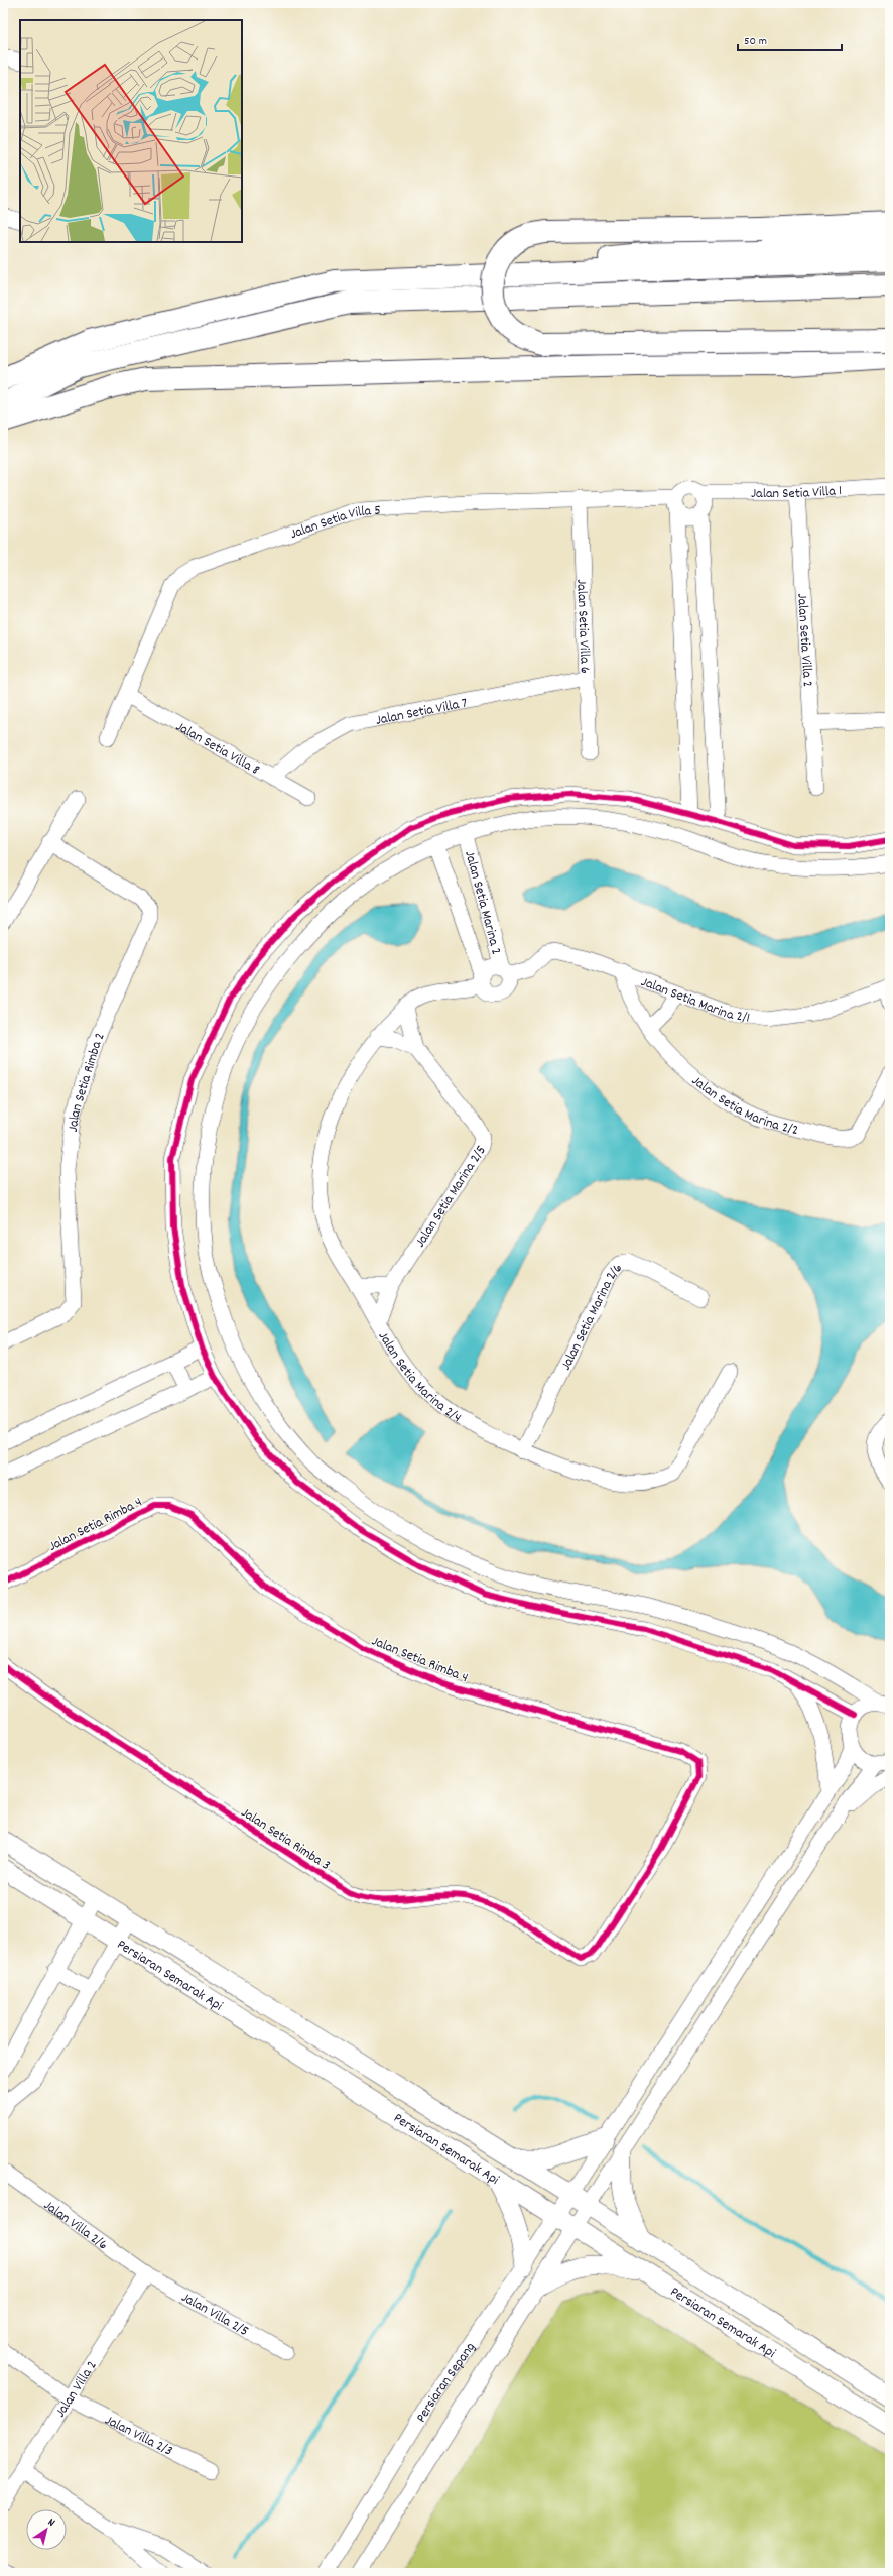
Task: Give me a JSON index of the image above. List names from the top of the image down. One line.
{"streets":{"main road":["Persiaran Semarak Api"],"street":["Jalan Setia Villa 1","Jalan Setia Villa 5","Jalan Setia Villa 6","Jalan Setia Villa 2","Jalan Setia Villa 7","Jalan Setia Villa 8","Jalan Setia Marina 2","Jalan Setia Marina 2/1","Jalan Setia Rimba 2","Jalan Setia Marina 2/2","Jalan Setia Marina 2/5","Jalan Setia Marina 2/6","Jalan Setia Marina 2/4","Jalan Setia Rimba 4","Jalan Setia Rimba 3","Jalan Villa 2/6","Jalan Villa 2/5","Persiaran Sepang","Jalan Villa 2","Jalan Villa 2/3"]},"crossings":[["Jalan Setia Villa 1","Jalan Setia Villa 5"],["Jalan Setia Villa 1","Jalan Setia Villa 2"],["Jalan Setia Villa 5","Jalan Setia Villa 6"],["Jalan Setia Villa 5","Jalan Setia Villa 8"],["Jalan Setia Villa 6","Jalan Setia Villa 7"],["Jalan Setia Villa 7","Jalan Setia Villa 8"],["Jalan Setia Marina 2","Jalan Setia Marina 2/1"],["Jalan Setia Marina 2","Jalan Setia Marina 2/4"],["Jalan Setia Marina 2/1","Jalan Setia Marina 2/2"],["Jalan Setia Marina 2/1","Jalan Setia Marina 2/4"],["Jalan Setia Marina 2/5","Jalan Setia Marina 2/4"],["Jalan Setia Marina 2/6","Jalan Setia Marina 2/4"],["Jalan Setia Rimba 4","Jalan Setia Rimba 3"],["Persiaran Semarak Api","Persiaran Sepang"],["Jalan Villa 2/6","Jalan Villa 2/5"],["Jalan Villa 2/6","Jalan Villa 2"],["Jalan Villa 2/5","Jalan Villa 2"],["Jalan Villa 2","Jalan Villa 2/3"]],"scale_bar":"50 m","north":"top right"}
